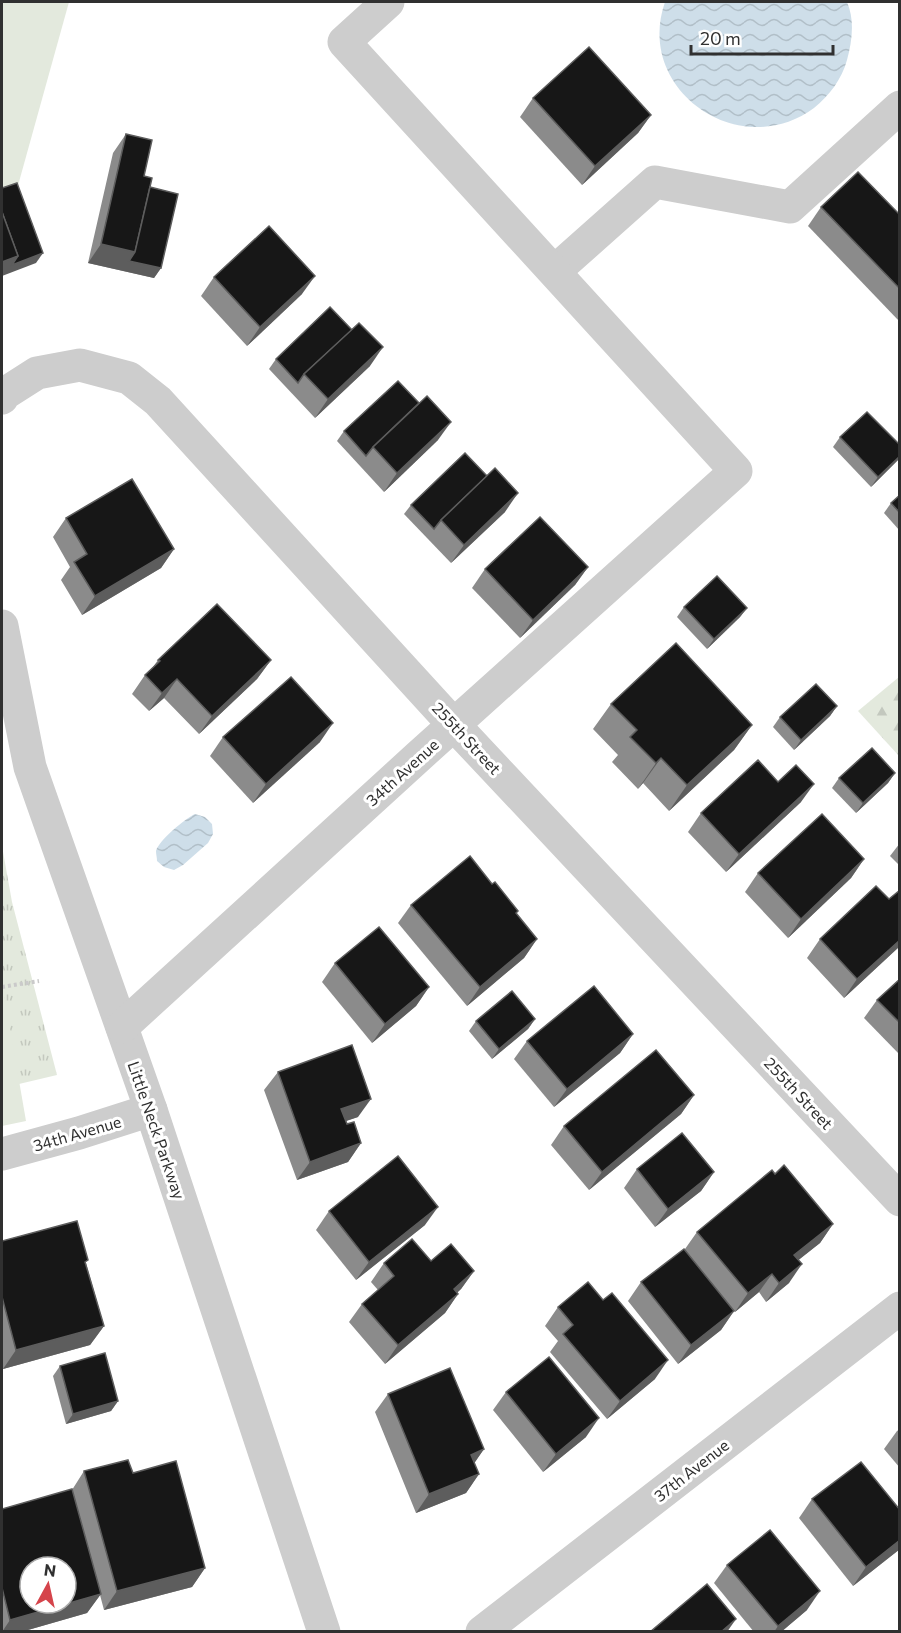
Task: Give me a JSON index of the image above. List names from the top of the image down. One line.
{"streets":{"street":["255th Street","34th Avenue","Little Neck Parkway","37th Avenue"]},"crossings":[["255th Street","34th Avenue"],["34th Avenue","Little Neck Parkway"]],"scale_bar":"20 m","north":"top"}
